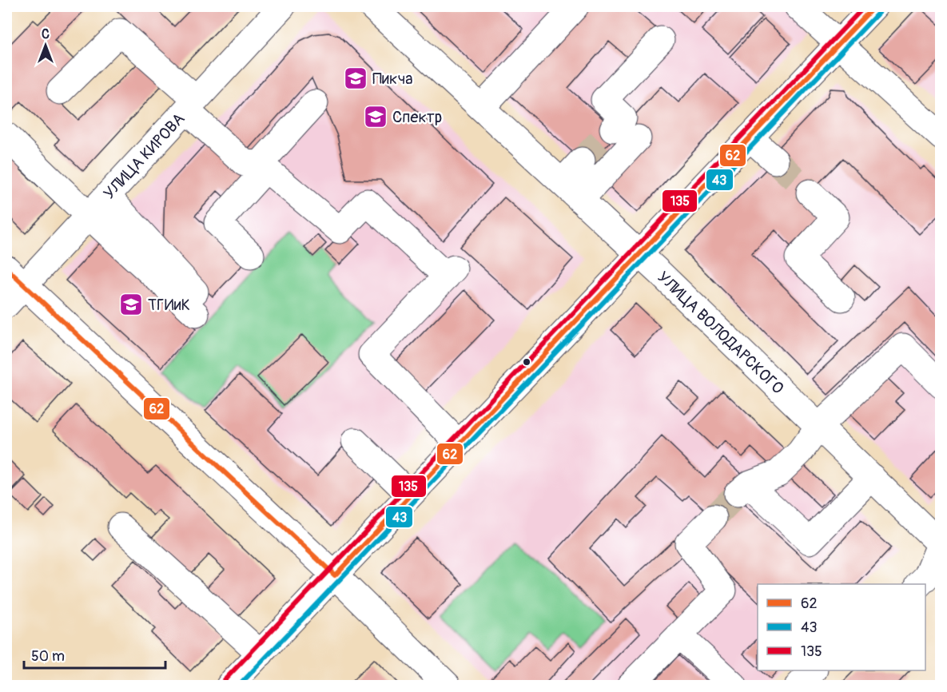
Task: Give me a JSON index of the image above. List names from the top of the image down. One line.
{"streets":{"main road":["УЛИЦА КИРОВА","УЛИЦА ВОЛОДАРСКОГО"]},"places":{"school or university":["Пикча","Спектр","ТГИиК"]},"lines":["transit line 62","transit line 135","transit line 43"],"legend":["62","43","135"],"scale_bar":"50 m","north":"top"}
